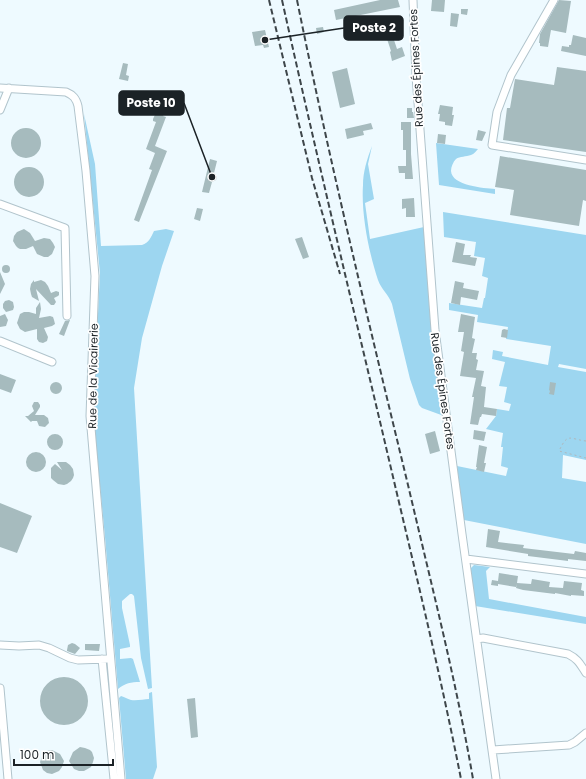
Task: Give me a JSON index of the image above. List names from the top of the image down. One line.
{"streets":{"street":["Rue des Épines Fortes","Rue de la Vicairerie"]},"places":["Poste 2","Poste 10"],"scale_bar":"100 m"}
